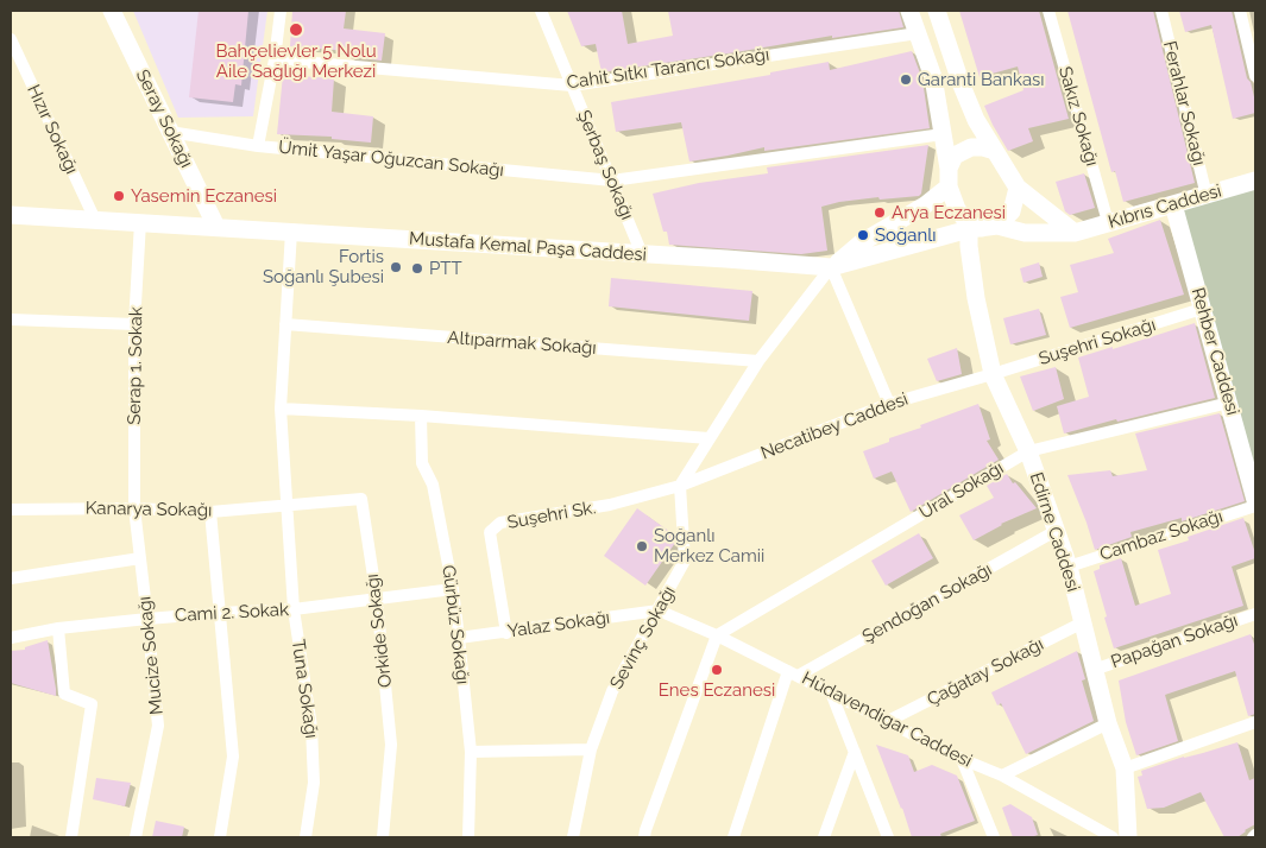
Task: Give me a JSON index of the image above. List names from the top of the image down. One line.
{"streets":{"main road":["Seray Sokağı","Kıbrıs Caddesi","Mustafa Kemal Paşa Caddesi","Rehber Caddesi","Edirne Caddesi"],"street":["Cahit Sıtkı Tarancı Sokağı","Ferahlar Sokağı","Sakız Sokağı","Hızır Sokağı","Ümit Yaşar Oğuzcan Sokağı","Şerbaş Sokağı","Suşehri Sokağı","Altıparmak Sokağı","Serap 1. Sokak","Necatibey Caddesi","Ural Sokağı","Kanarya Sokağı","Suşehri Sk.","Cambaz Sokağı","Şendoğan Sokağı","Cami 2. Sokak","Gürbüz Sokağı","Yalaz Sokağı","Orkide Sokağı","Sevinç Sokağı","Papağan Sokağı","Mucize Sokağı","Çağatay Sokağı","Tuna Sokağı","Hüdavendigar Caddesi"]},"crossings":[["Cahit Sıtkı Tarancı Sokağı","Şerbaş Sokağı"],["Ferahlar Sokağı","Kıbrıs Caddesi"],["Sakız Sokağı","Kıbrıs Caddesi"],["Seray Sokağı","Ümit Yaşar Oğuzcan Sokağı"],["Seray Sokağı","Mustafa Kemal Paşa Caddesi"],["Hızır Sokağı","Mustafa Kemal Paşa Caddesi"],["Ümit Yaşar Oğuzcan Sokağı","Şerbaş Sokağı"],["Şerbaş Sokağı","Mustafa Kemal Paşa Caddesi"],["Kıbrıs Caddesi","Mustafa Kemal Paşa Caddesi"],["Kıbrıs Caddesi","Rehber Caddesi"],["Kıbrıs Caddesi","Edirne Caddesi"],["Mustafa Kemal Paşa Caddesi","Serap 1. Sokak"],["Mustafa Kemal Paşa Caddesi","Edirne Caddesi"],["Mustafa Kemal Paşa Caddesi","Tuna Sokağı"],["Suşehri Sokağı","Rehber Caddesi"],["Suşehri Sokağı","Necatibey Caddesi"],["Suşehri Sokağı","Edirne Caddesi"],["Altıparmak Sokağı","Tuna Sokağı"],["Rehber Caddesi","Ural Sokağı"],["Serap 1. Sokak","Kanarya Sokağı"],["Serap 1. Sokak","Mucize Sokağı"],["Necatibey Caddesi","Suşehri Sk."],["Necatibey Caddesi","Edirne Caddesi"],["Necatibey Caddesi","Sevinç Sokağı"],["Ural Sokağı","Edirne Caddesi"],["Ural Sokağı","Hüdavendigar Caddesi"],["Kanarya Sokağı","Orkide Sokağı"],["Kanarya Sokağı","Mucize Sokağı"],["Kanarya Sokağı","Tuna Sokağı"],["Suşehri Sk.","Yalaz Sokağı"],["Suşehri Sk.","Sevinç Sokağı"],["Edirne Caddesi","Cambaz Sokağı"],["Edirne Caddesi","Şendoğan Sokağı"],["Edirne Caddesi","Papağan Sokağı"],["Edirne Caddesi","Çağatay Sokağı"],["Şendoğan Sokağı","Hüdavendigar Caddesi"],["Cami 2. Sokak","Gürbüz Sokağı"],["Cami 2. Sokak","Orkide Sokağı"],["Cami 2. Sokak","Mucize Sokağı"],["Cami 2. Sokak","Tuna Sokağı"],["Gürbüz Sokağı","Yalaz Sokağı"],["Yalaz Sokağı","Sevinç Sokağı"],["Yalaz Sokağı","Hüdavendigar Caddesi"],["Orkide Sokağı","Tuna Sokağı"],["Sevinç Sokağı","Hüdavendigar Caddesi"],["Çağatay Sokağı","Hüdavendigar Caddesi"]],"places":["Bahçelievler 5 Nolu Aile Sağlığı Merkezi","Garanti Bankası","Yasemin Eczanesi","Arya Eczanesi","Soğanlı","Fortis Soğanlı Şubesi","PTT","Soğanlı Merkez Camii","Enes Eczanesi"]}
